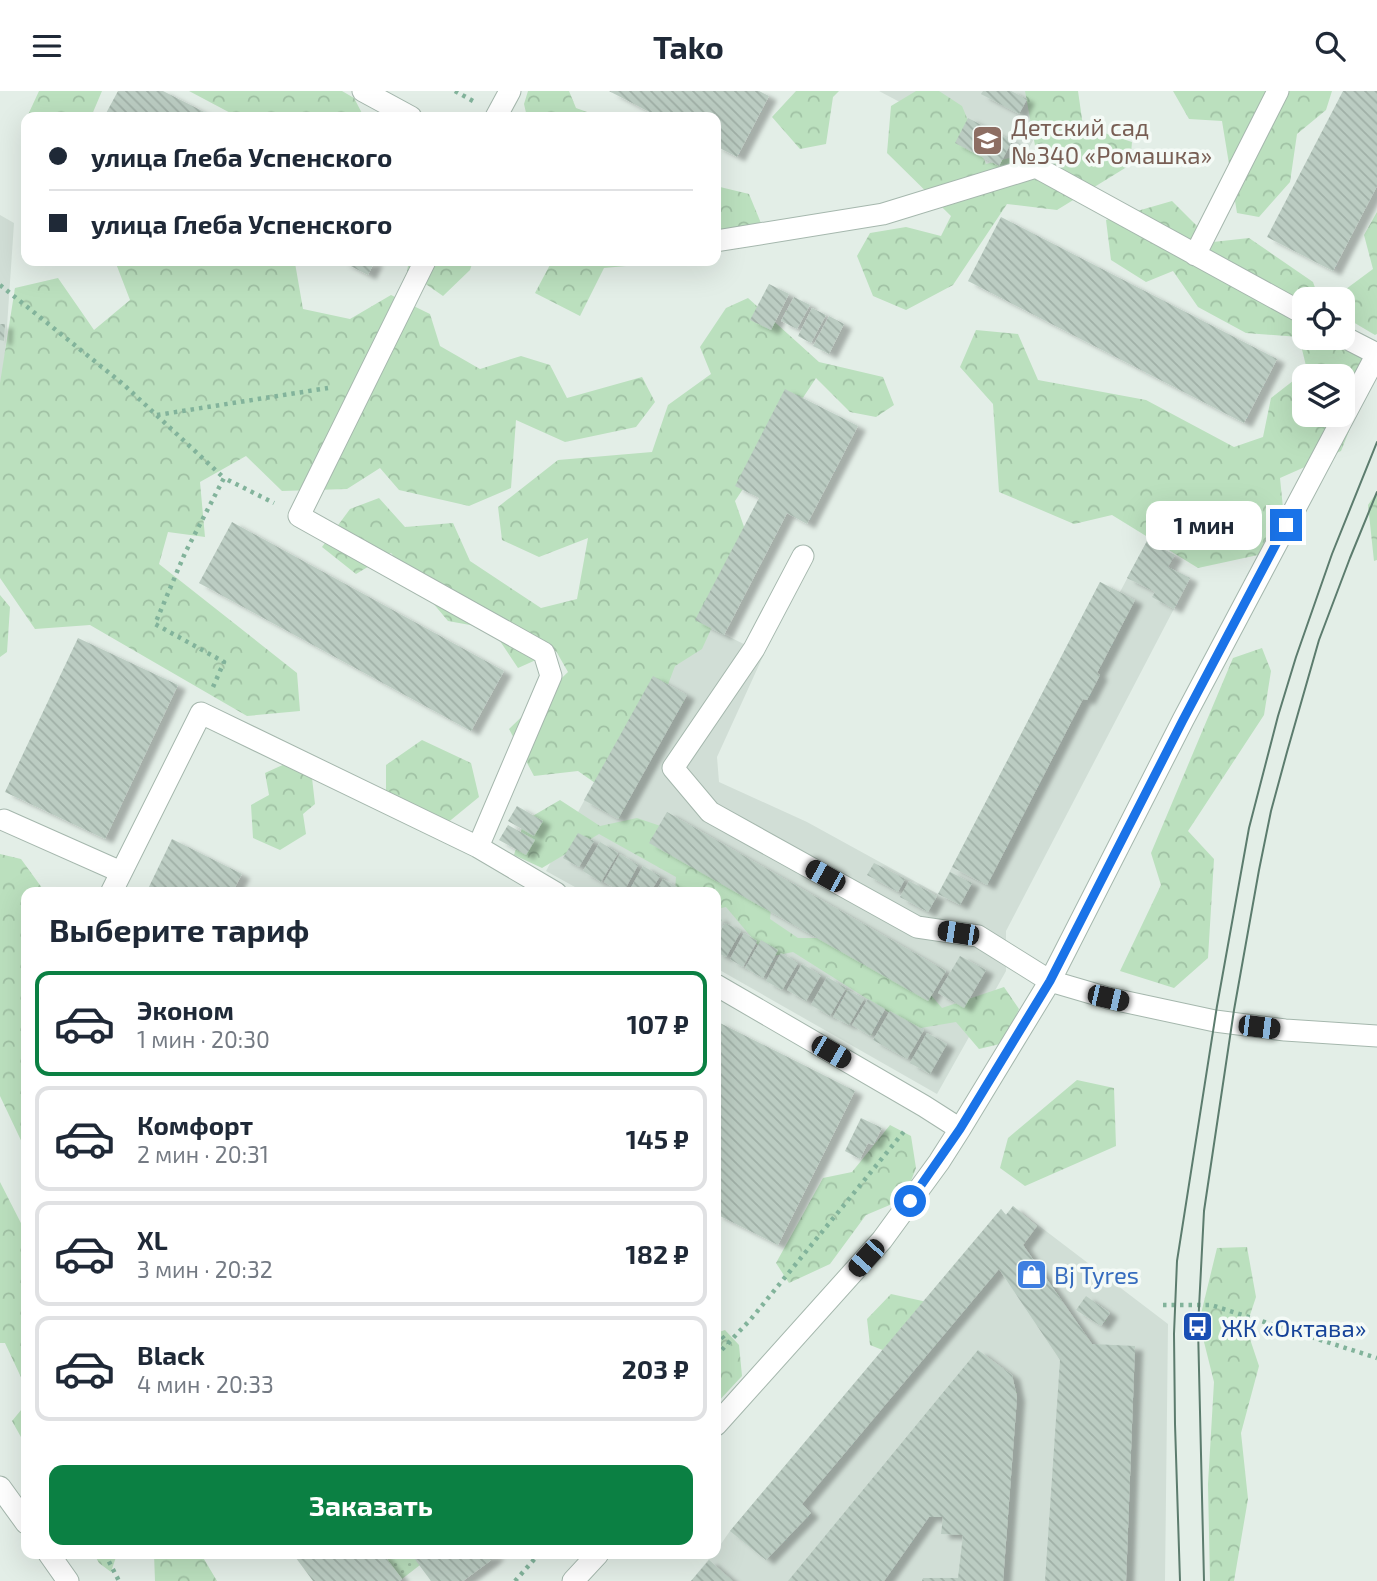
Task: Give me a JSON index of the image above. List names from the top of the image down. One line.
{"places":{"school or university":["Детский сад №340 «Ромашка»"],"shop":["Bj Tyres"],"bus stop":["ЖК «Октава»"]},"page":{"header":"Tako","banner":["улица Глеба Успенского","улица Глеба Успенского"],"bubble":"1 мин","heading":"Выберите тариф","list":[{"name":"Эконом","note":"1 мин · 20:30","value":"107 ₽"},{"name":"Комфорт","note":"2 мин · 20:31","value":"145 ₽"},{"name":"XL","note":"3 мин · 20:32","value":"182 ₽"},{"name":"Black","note":"4 мин · 20:33","value":"203 ₽"}],"buttons":"Заказать"}}
